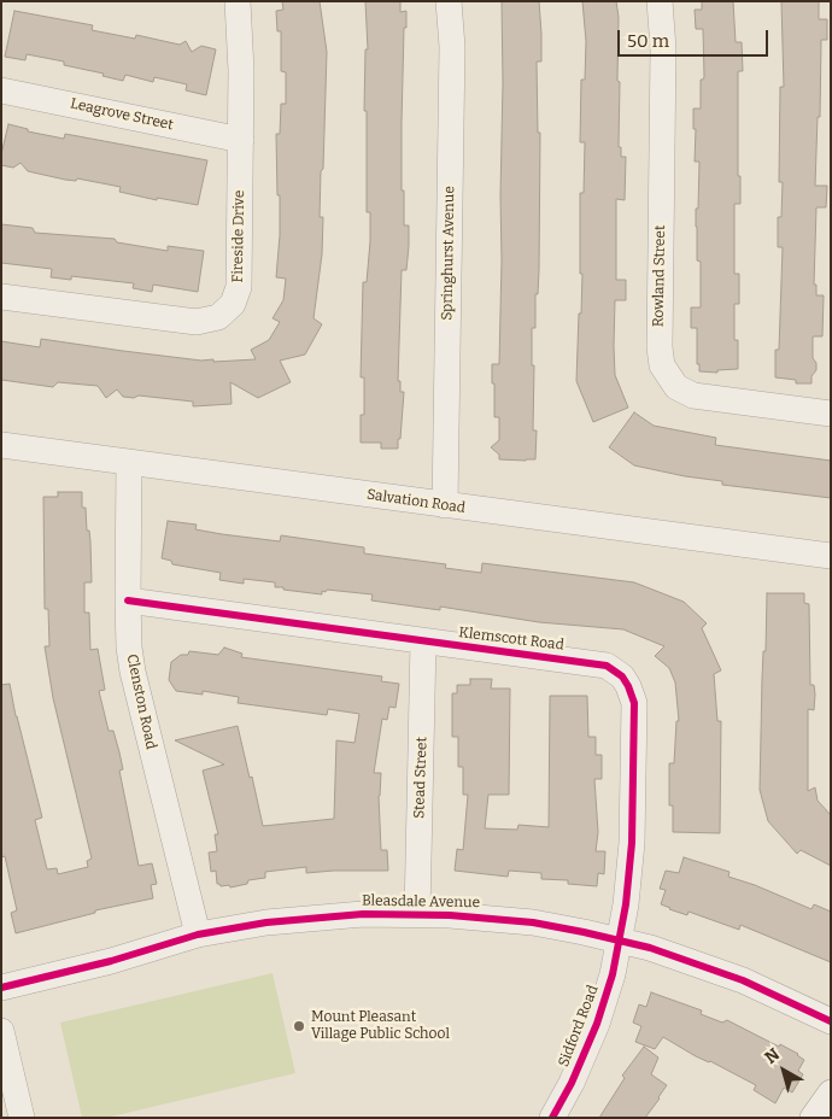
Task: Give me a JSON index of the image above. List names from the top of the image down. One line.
{"streets":{"street":["Leagrove Street","Fireside Drive","Springhurst Avenue","Rowland Street","Salvation Road","Klemscott Road","Clenston Road","Stead Street","Bleasdale Avenue","Sidford Road"]},"crossings":[["Leagrove Street","Fireside Drive"],["Springhurst Avenue","Salvation Road"],["Salvation Road","Clenston Road"],["Klemscott Road","Clenston Road"],["Klemscott Road","Stead Street"],["Klemscott Road","Bleasdale Avenue"],["Klemscott Road","Sidford Road"],["Clenston Road","Bleasdale Avenue"],["Stead Street","Bleasdale Avenue"],["Bleasdale Avenue","Sidford Road"]],"places":["Mount Pleasant Village Public School"],"scale_bar":"50 m","north":"top left"}
